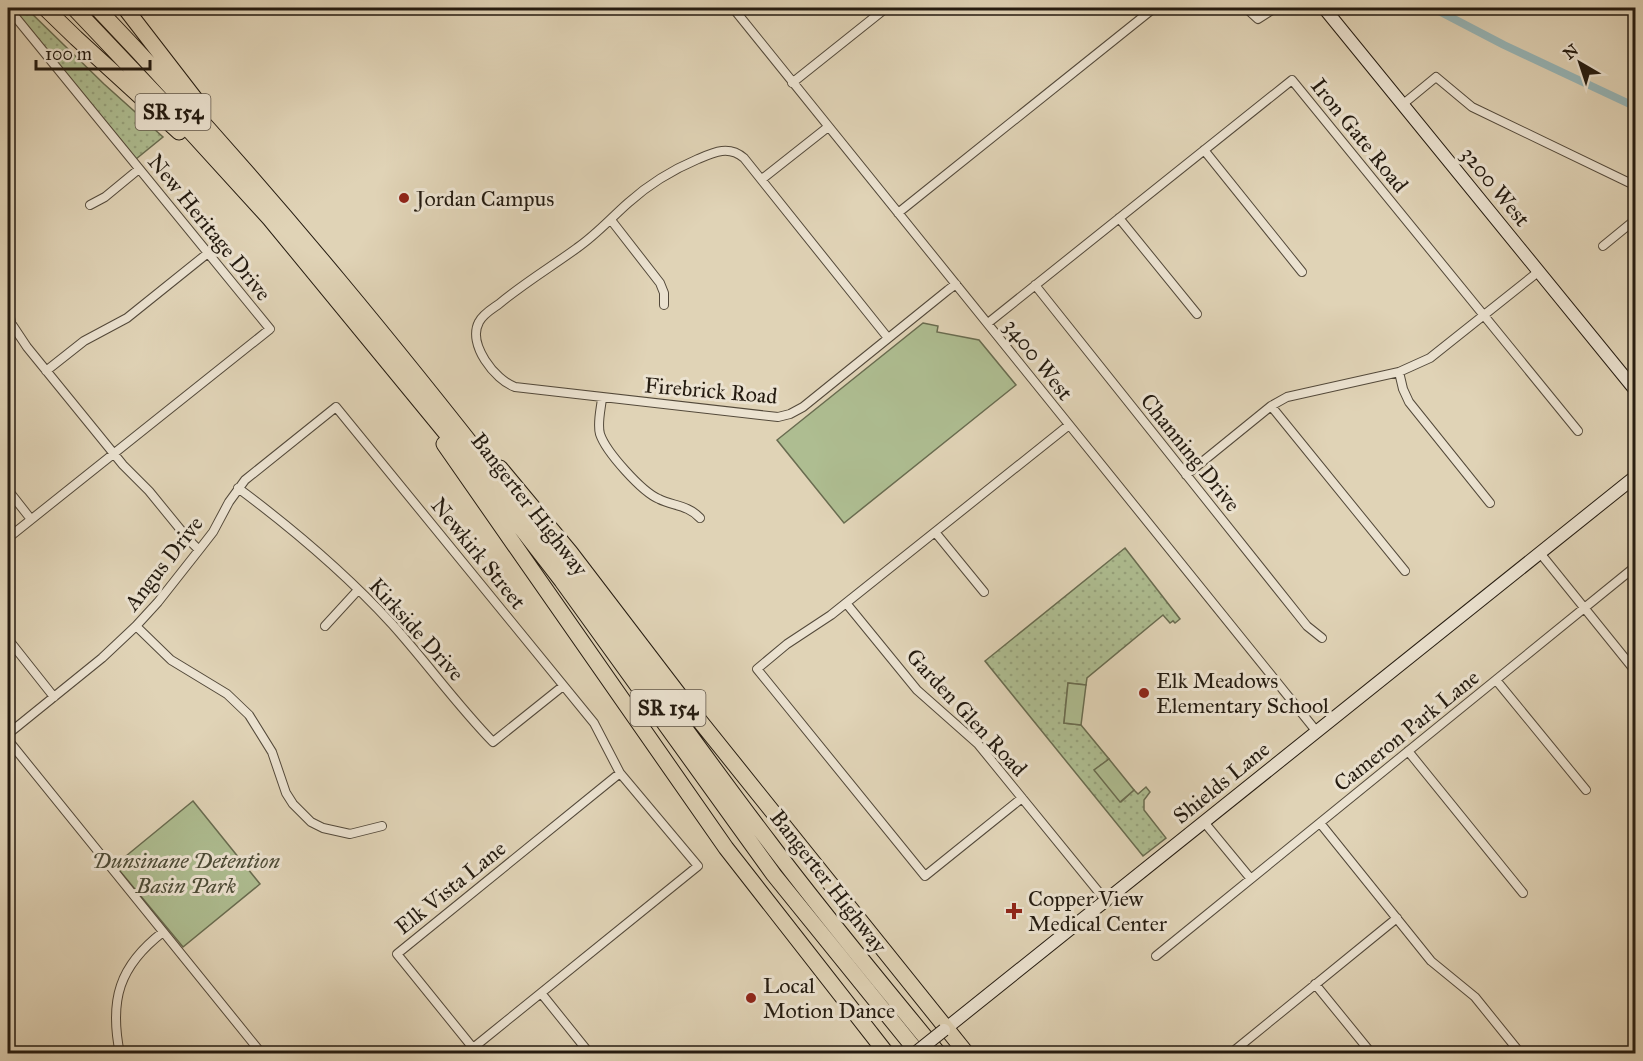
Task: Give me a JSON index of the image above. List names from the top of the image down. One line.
{"streets":{"highway":["SR 154","Bangerter Highway"],"main road":["3200 West","Shields Lane"],"street":["Iron Gate Road","New Heritage Drive","3400 West","Firebrick Road","Channing Drive","Newkirk Street","Angus Drive","Kirkside Drive","Garden Glen Road","Cameron Park Lane","Elk Vista Lane"]},"crossings":[["Iron Gate Road","3400 West"],["Iron Gate Road","Channing Drive"],["3400 West","Firebrick Road"],["3400 West","Shields Lane"],["Bangerter Highway","Shields Lane"],["Newkirk Street","Angus Drive"],["Newkirk Street","Kirkside Drive"],["Newkirk Street","Elk Vista Lane"],["Angus Drive","Kirkside Drive"],["Garden Glen Road","Shields Lane"]],"parks":["Dunsinane Detention Basin Park"],"places":{"other":["Jordan Campus","Elk Meadows Elementary School","Local Motion Dance"],"health":["Copper View Medical Center"]},"scale_bar":"100 m","north":"top left"}
